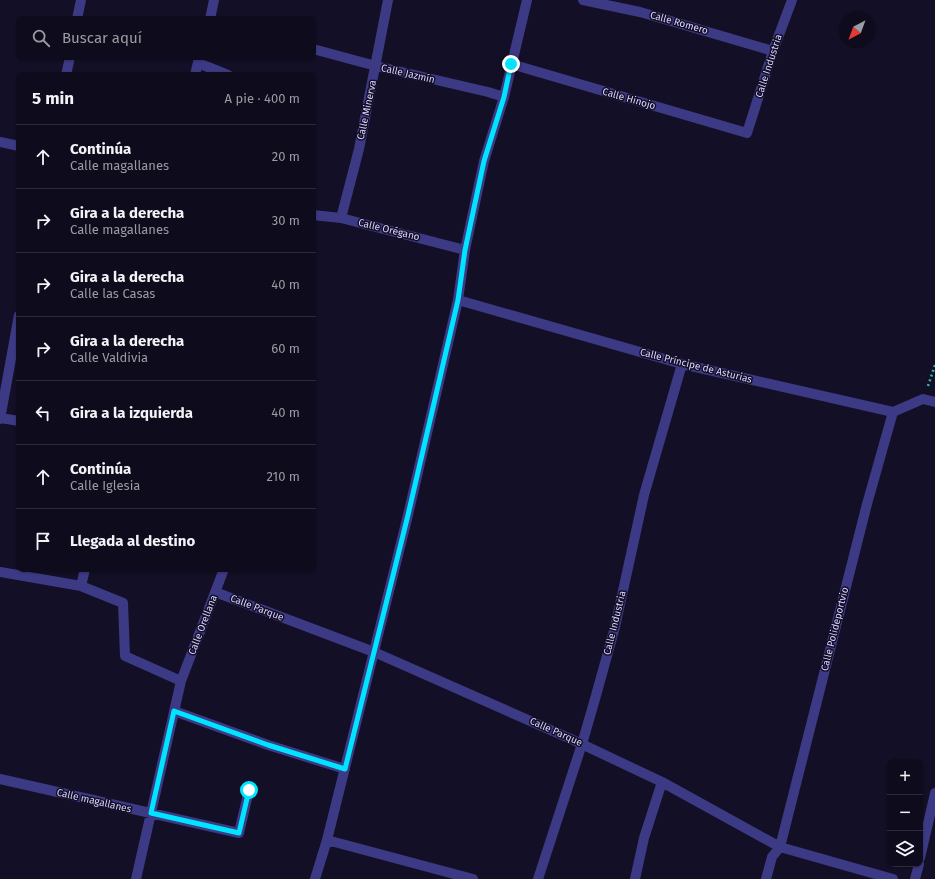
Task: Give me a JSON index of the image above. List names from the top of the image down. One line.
{"streets":{"street":["Calle Romero","Calle Industria","Calle Jazmín","Calle Hinojo","Calle Minerva","Calle Orégano","Calle Príncipe de Asturias","Calle Parque","Calle Orellana","Calle Polideportvio","Calle magallanes"]},"crossings":[["Calle Romero","Calle Industria"],["Calle Industria","Calle Hinojo"],["Calle Industria","Calle Príncipe de Asturias"],["Calle Industria","Calle Parque"],["Calle Jazmín","Calle Minerva"],["Calle Minerva","Calle Orégano"],["Calle Príncipe de Asturias","Calle Polideportvio"],["Calle Parque","Calle Orellana"],["Calle Parque","Calle Polideportvio"],["Calle Orellana","Calle magallanes"]],"north":"bottom left","page":{"search":"Buscar aquí","heading":["5 min","A pie · 400 m"],"list":[["Continúa","Calle magallanes","20 m"],["Gira a la derecha","Calle magallanes","30 m"],["Gira a la derecha","Calle las Casas","40 m"],["Gira a la derecha","Calle Valdivia","60 m"],["Gira a la izquierda","40 m"],["Continúa","Calle Iglesia","210 m"],"Llegada al destino"],"map_buttons":["+","−"]}}
